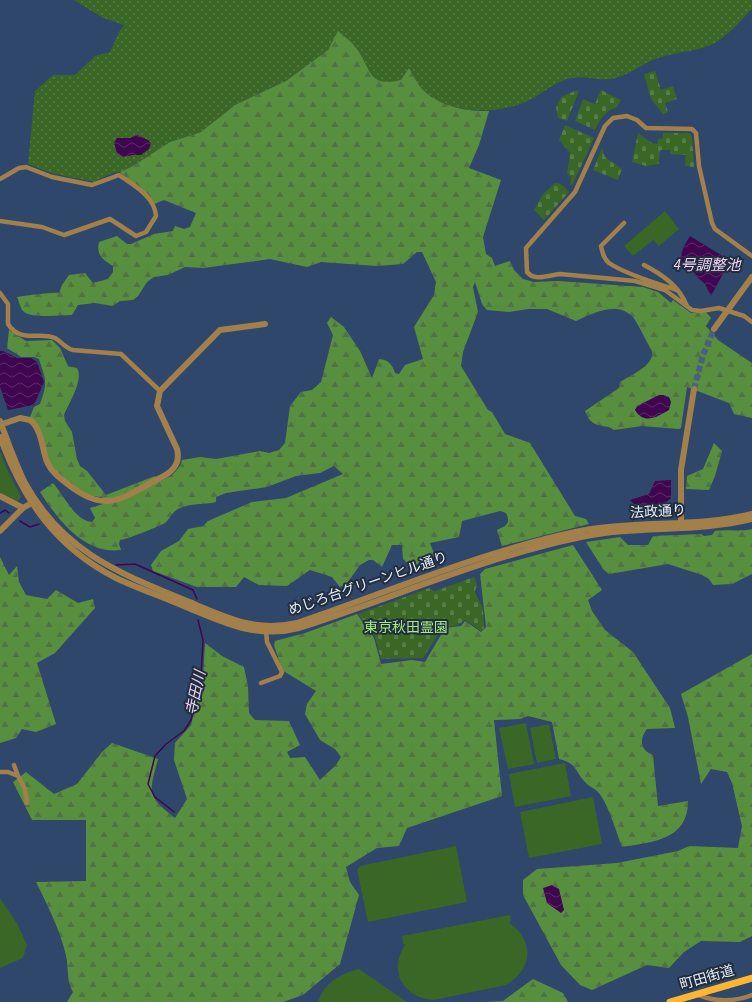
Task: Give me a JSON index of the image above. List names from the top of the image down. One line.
{"streets":{"main road":["町田街道"],"street":["法政通り","めじろ台グリーンヒル通り"]},"crossings":[["法政通り","めじろ台グリーンヒル通り"]],"water":["4号調整池","寺田川"],"parks":["東京秋田霊園"]}
